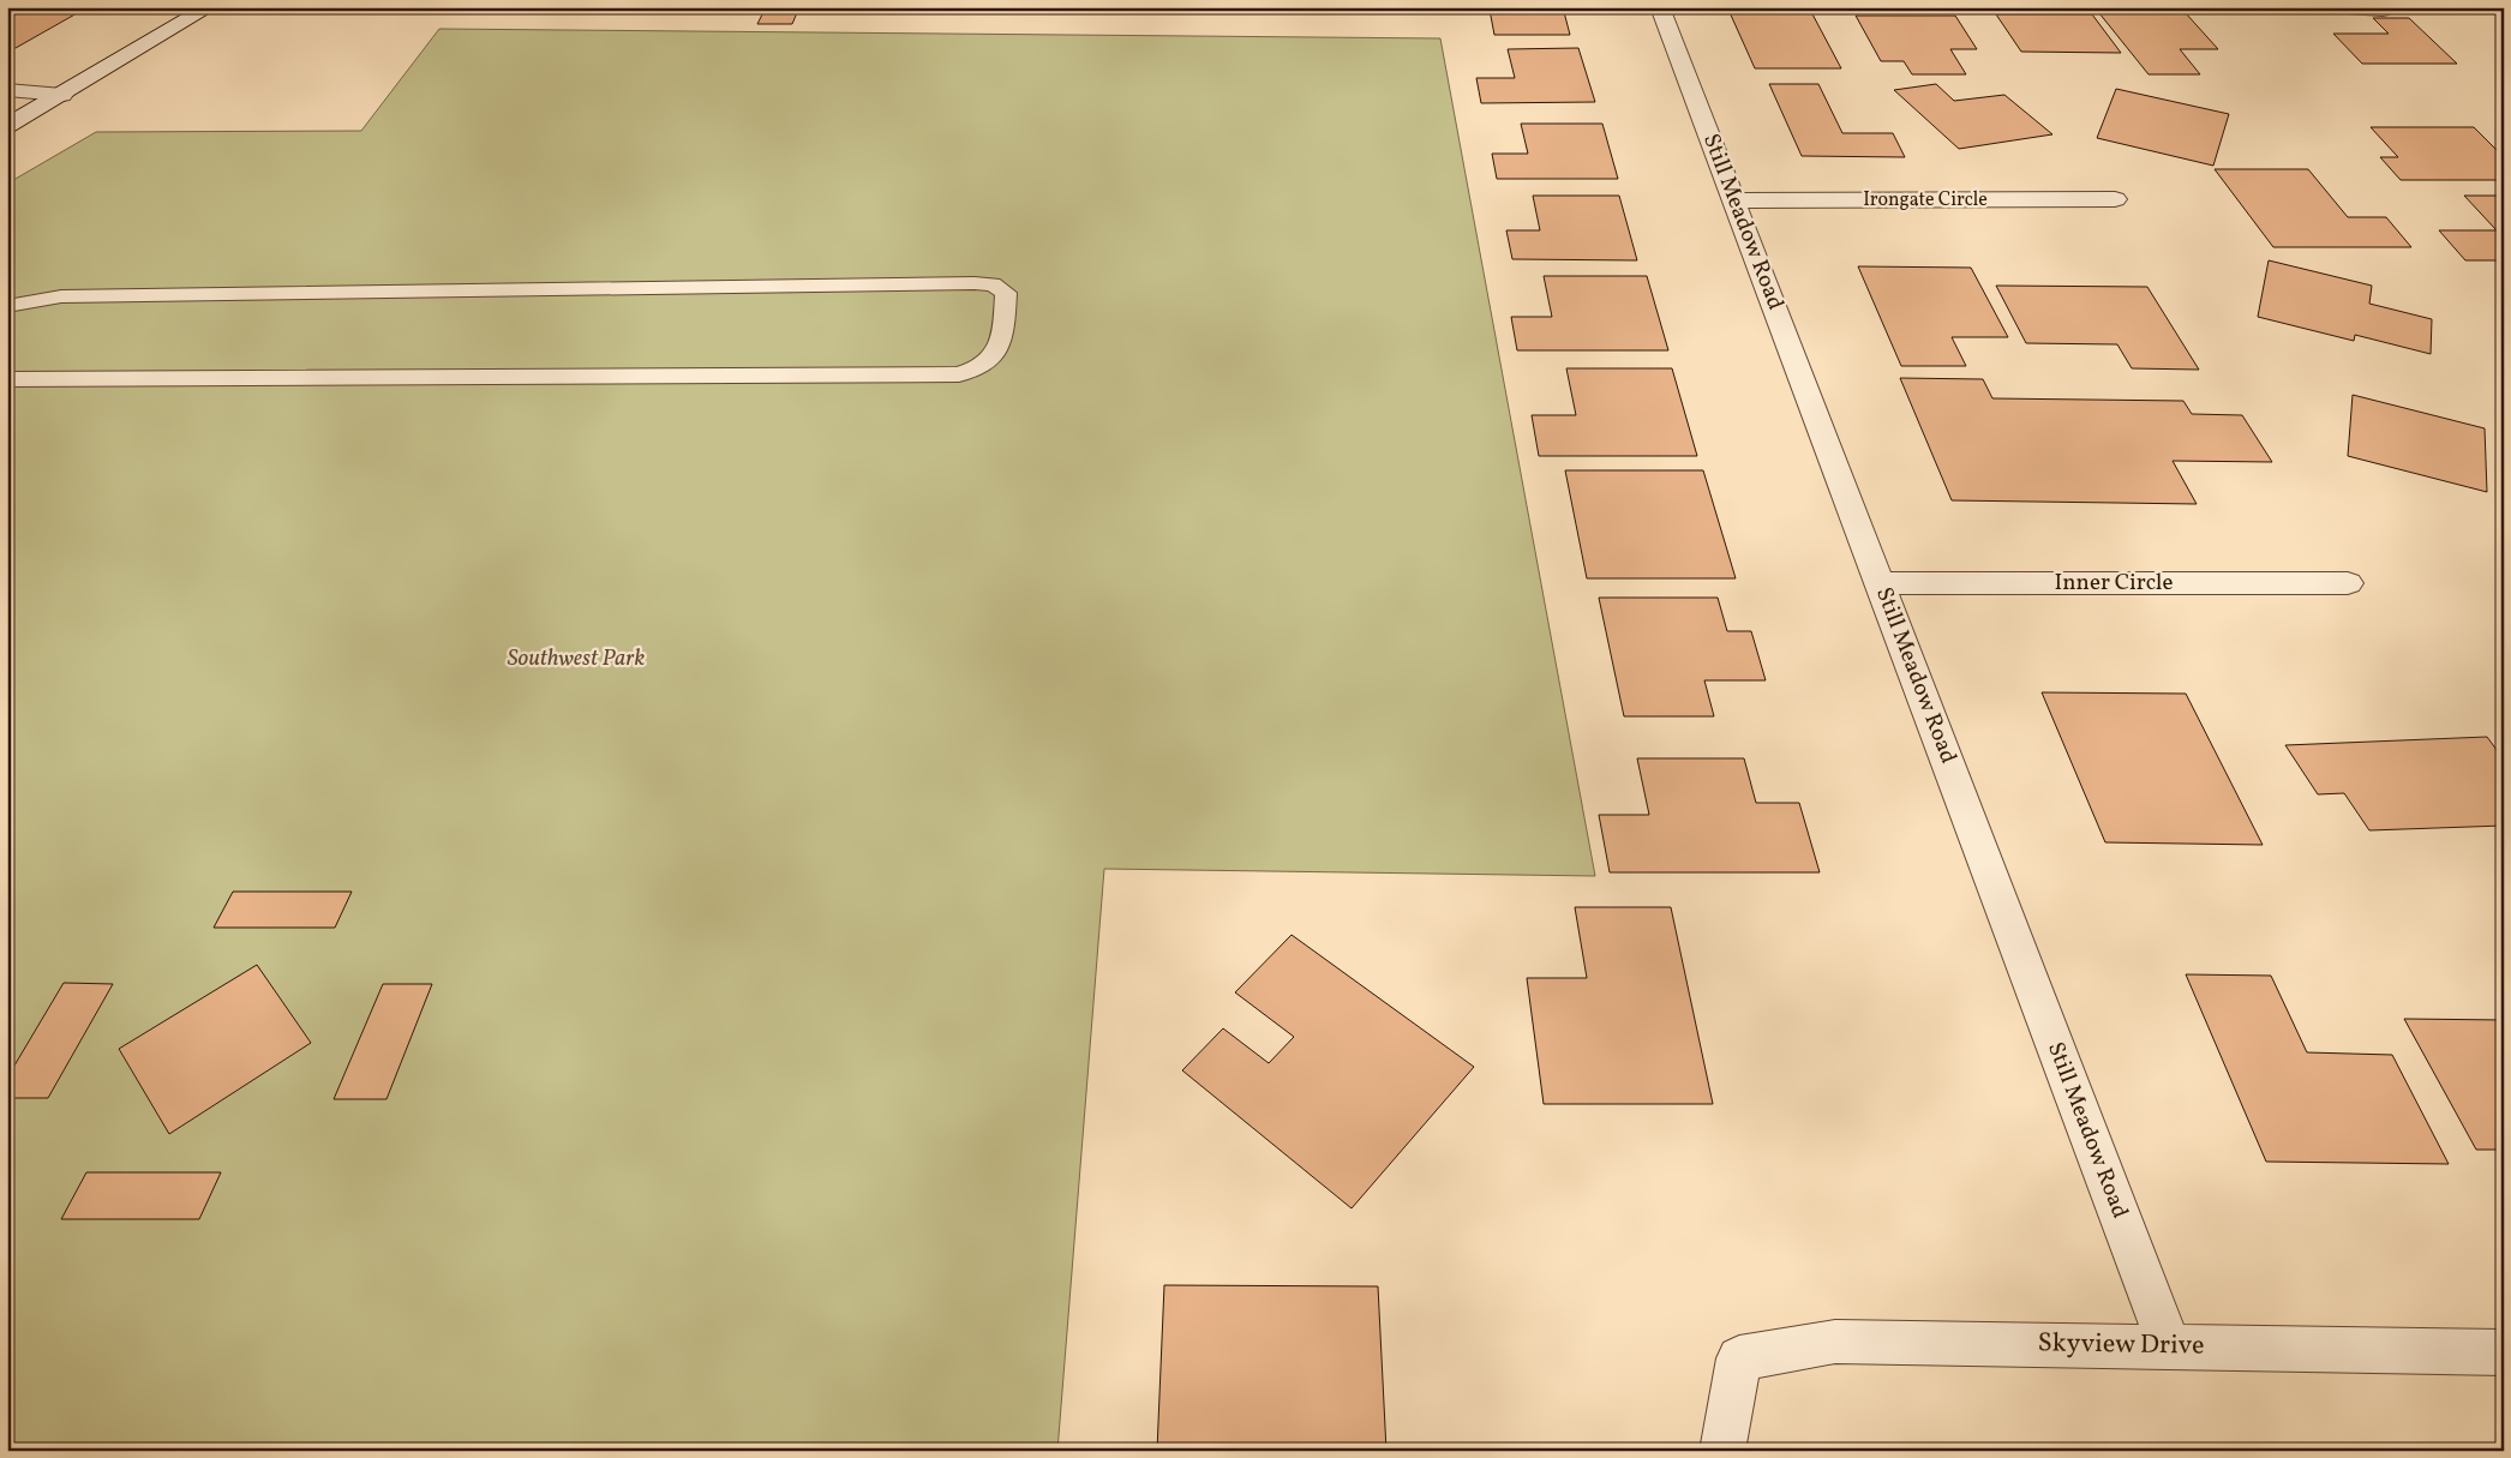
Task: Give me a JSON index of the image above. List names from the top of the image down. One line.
{"streets":{"street":["Irongate Circle","Still Meadow Road","Inner Circle","Skyview Drive"]},"crossings":[["Irongate Circle","Still Meadow Road"],["Still Meadow Road","Inner Circle"],["Still Meadow Road","Skyview Drive"]],"parks":["Southwest Park"]}
